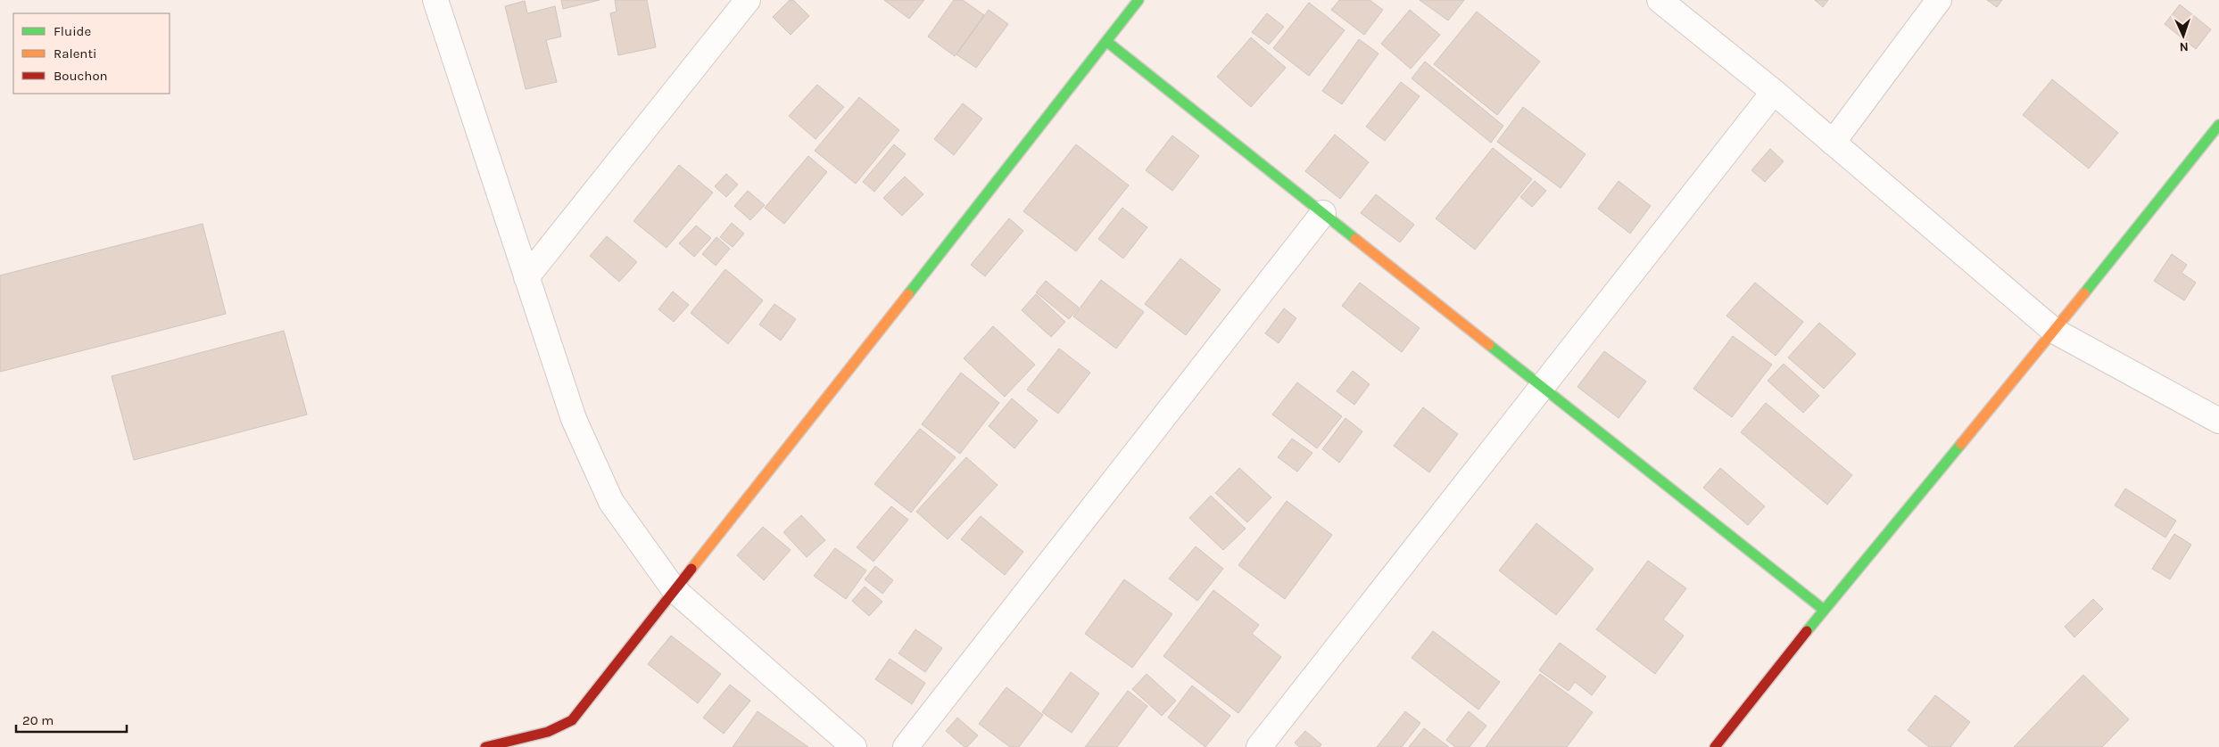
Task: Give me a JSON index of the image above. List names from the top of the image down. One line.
{"legend":["Fluide","Ralenti","Bouchon"],"scale_bar":"20 m","north":"bottom"}
